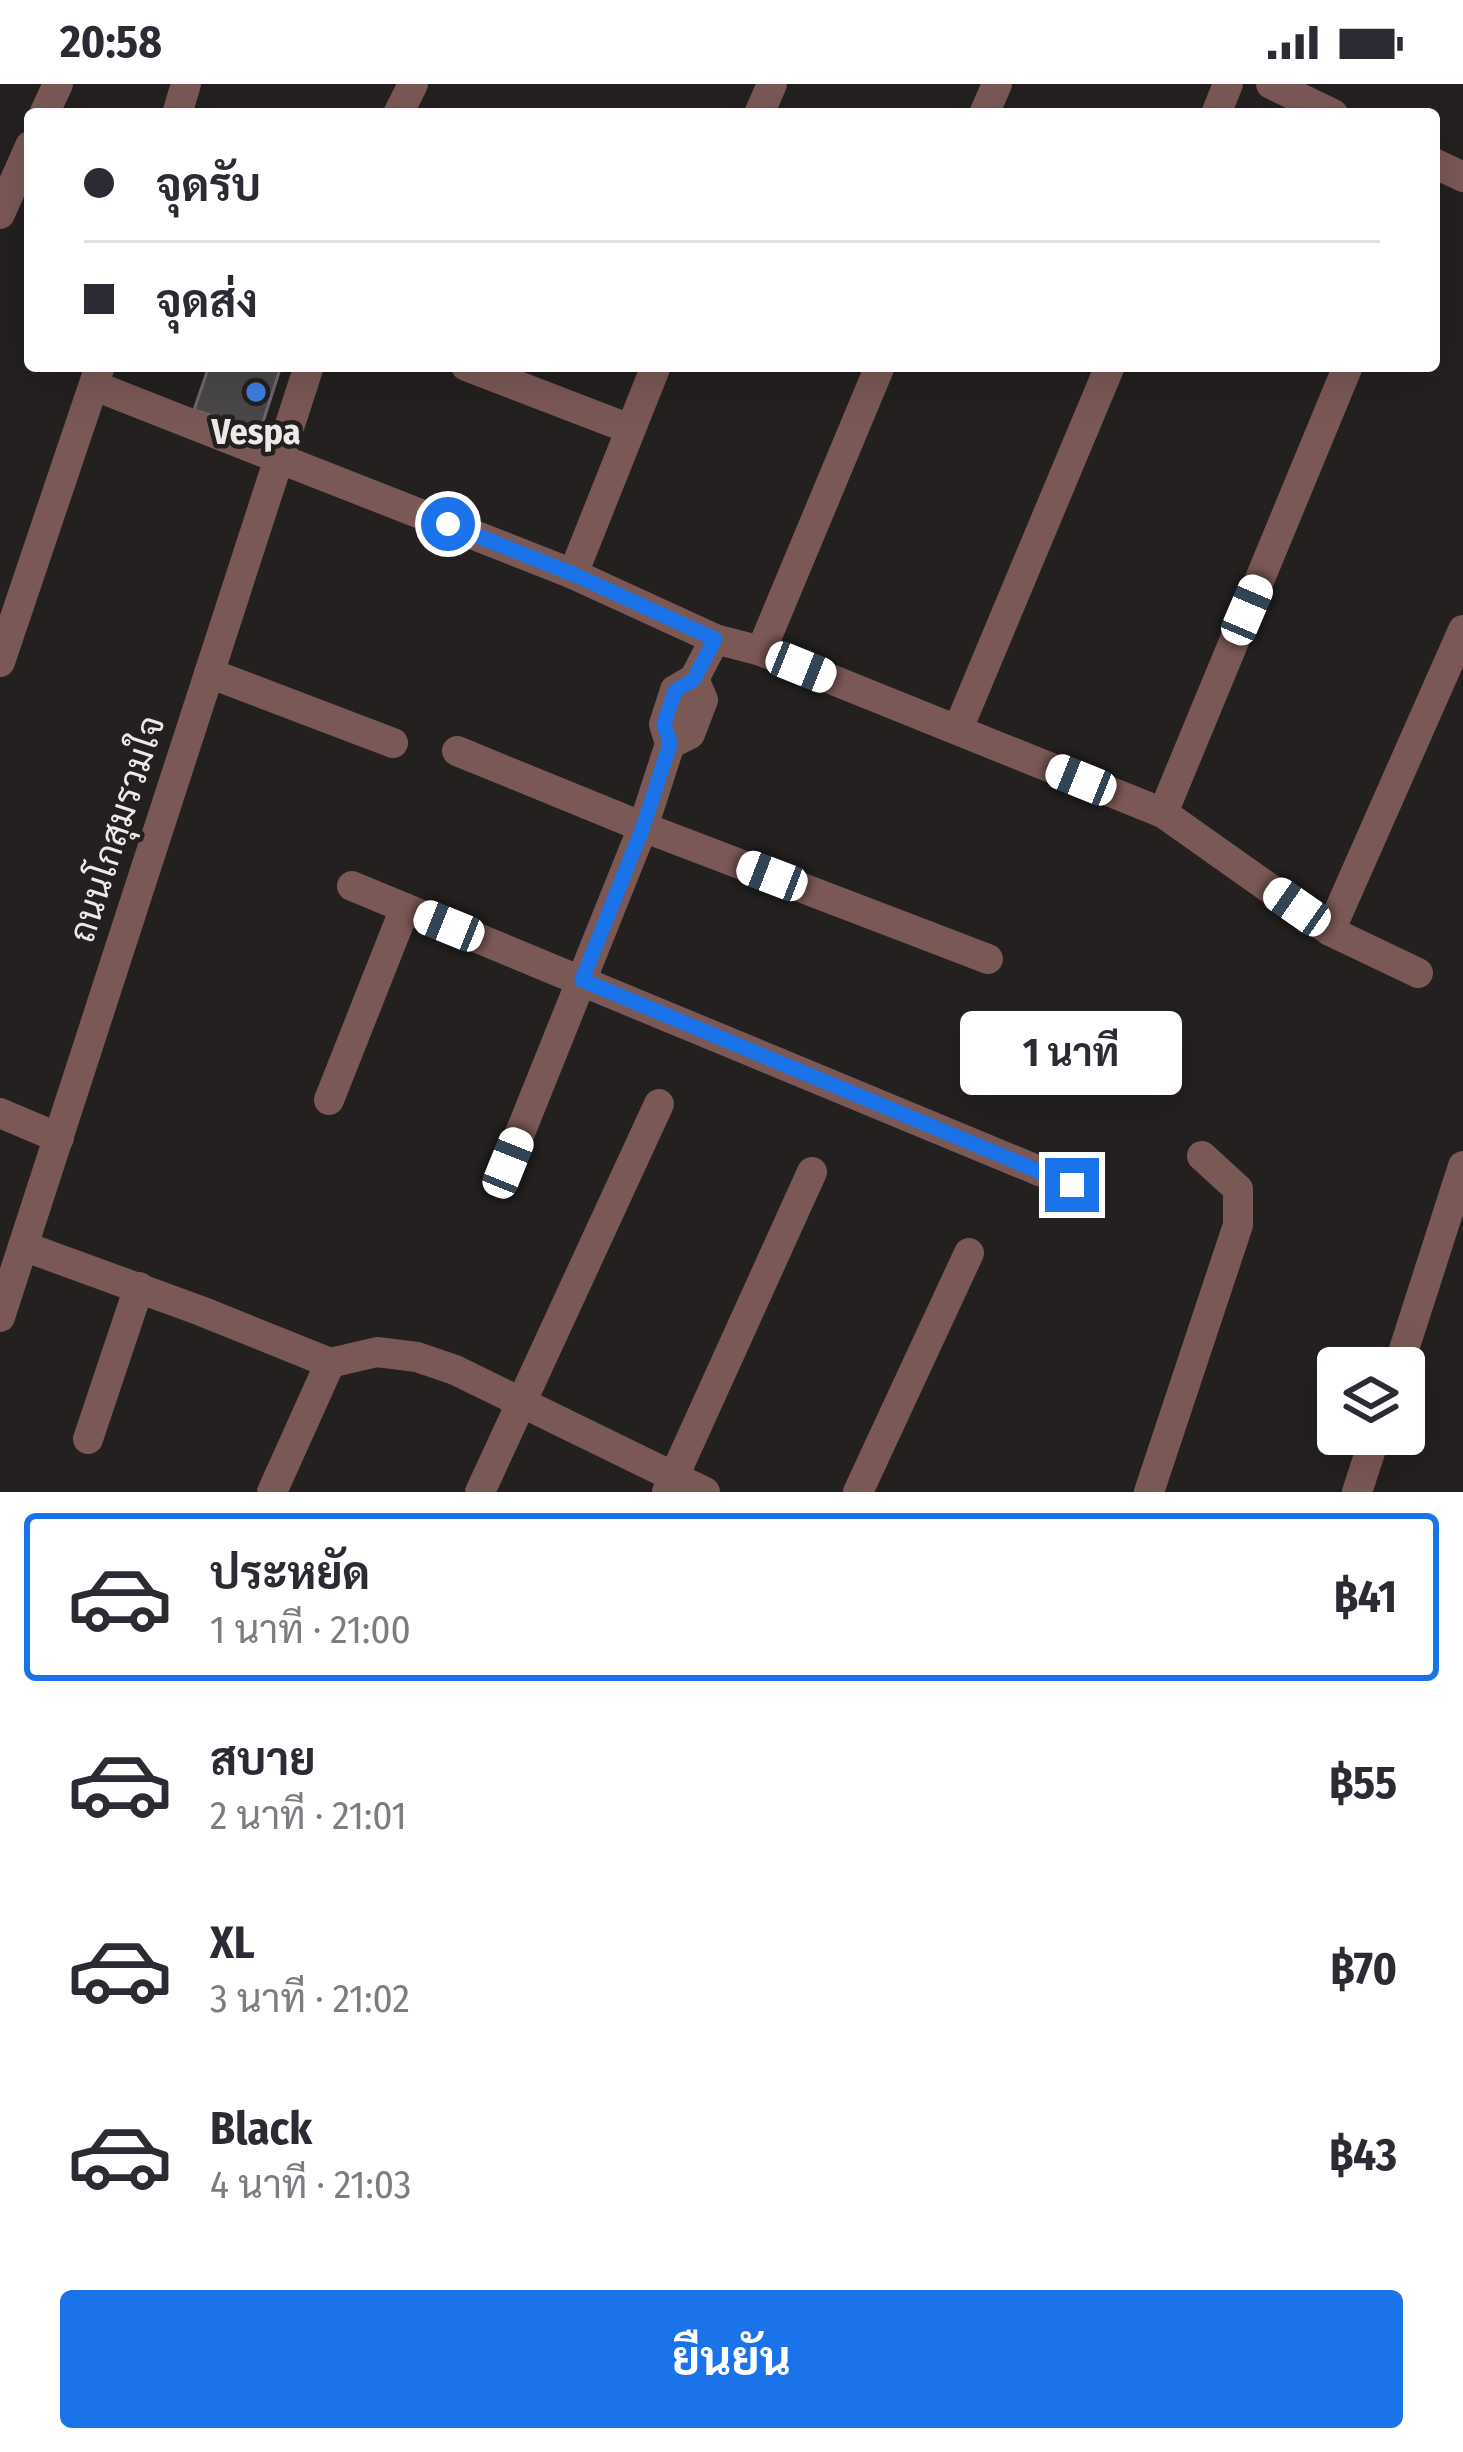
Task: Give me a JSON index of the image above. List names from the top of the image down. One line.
{"streets":{"street":["ถนนโกสุมรวมใจ"]},"places":["Vespa"],"page":{"status":"20:58","banner":["จุดรับ","จุดส่ง"],"bubble":"1 นาที","list":[{"name":"ประหยัด","note":"1 นาที · 21:00","value":"฿41"},{"name":"สบาย","note":"2 นาที · 21:01","value":"฿55"},{"name":"XL","note":"3 นาที · 21:02","value":"฿70"},{"name":"Black","note":"4 นาที · 21:03","value":"฿43"}],"buttons":"ยืนยัน"}}
